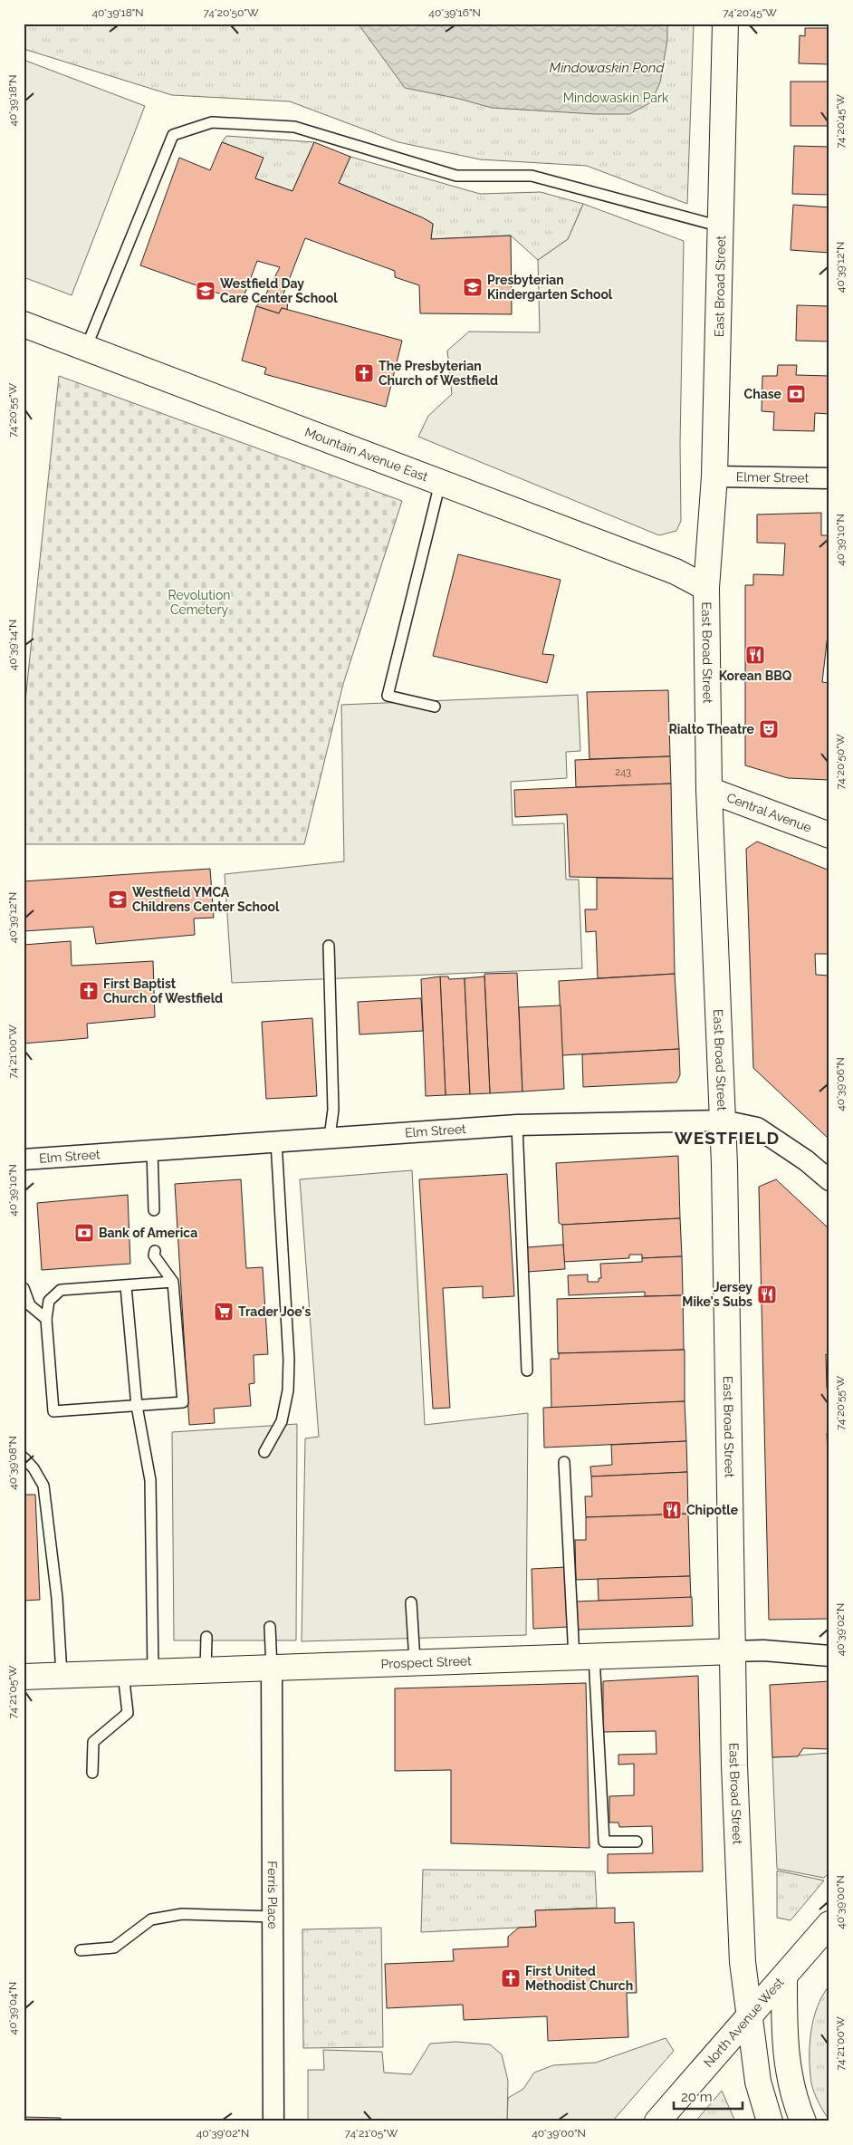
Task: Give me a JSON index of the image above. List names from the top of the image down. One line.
{"streets":{"street":["East Broad Street","Mountain Avenue East","Elmer Street","Central Avenue","Elm Street","Prospect Street","Ferris Place","North Avenue West"]},"crossings":[["East Broad Street","Mountain Avenue East"],["East Broad Street","Elmer Street"],["East Broad Street","Central Avenue"],["East Broad Street","Elm Street"],["East Broad Street","Prospect Street"],["East Broad Street","North Avenue West"],["Prospect Street","Ferris Place"]],"districts":["WESTFIELD"],"water":["Mindowaskin Pond"],"parks":["Mindowaskin Park","Revolution Cemetery"],"places":{"school or university":["Presbyterian Kindergarten School","Westfield Day Care Center School","Westfield YMCA Childrens Center School"],"church":["The Presbyterian Church of Westfield","First Baptist Church of Westfield","First United Methodist Church"],"bank":["Chase","Bank of America"],"restaurant":["Korean BBQ","Jersey Mike's Subs","Chipotle"],"theatre":["Rialto Theatre"],"supermarket":["Trader Joe's"]},"house_numbers":["243"],"scale_bar":"20 m","coordinates":["40°39'18\"N","74°20'50\"W","40°39'16\"N","74°20'45\"W","40°39'12\"N","74°20'55\"W","40°39'10\"N","40°39'14\"N","74°21'00\"W","40°39'06\"N","40°39'08\"N","40°39'02\"N","74°21'05\"W","40°39'00\"N","40°39'04\"N"]}
